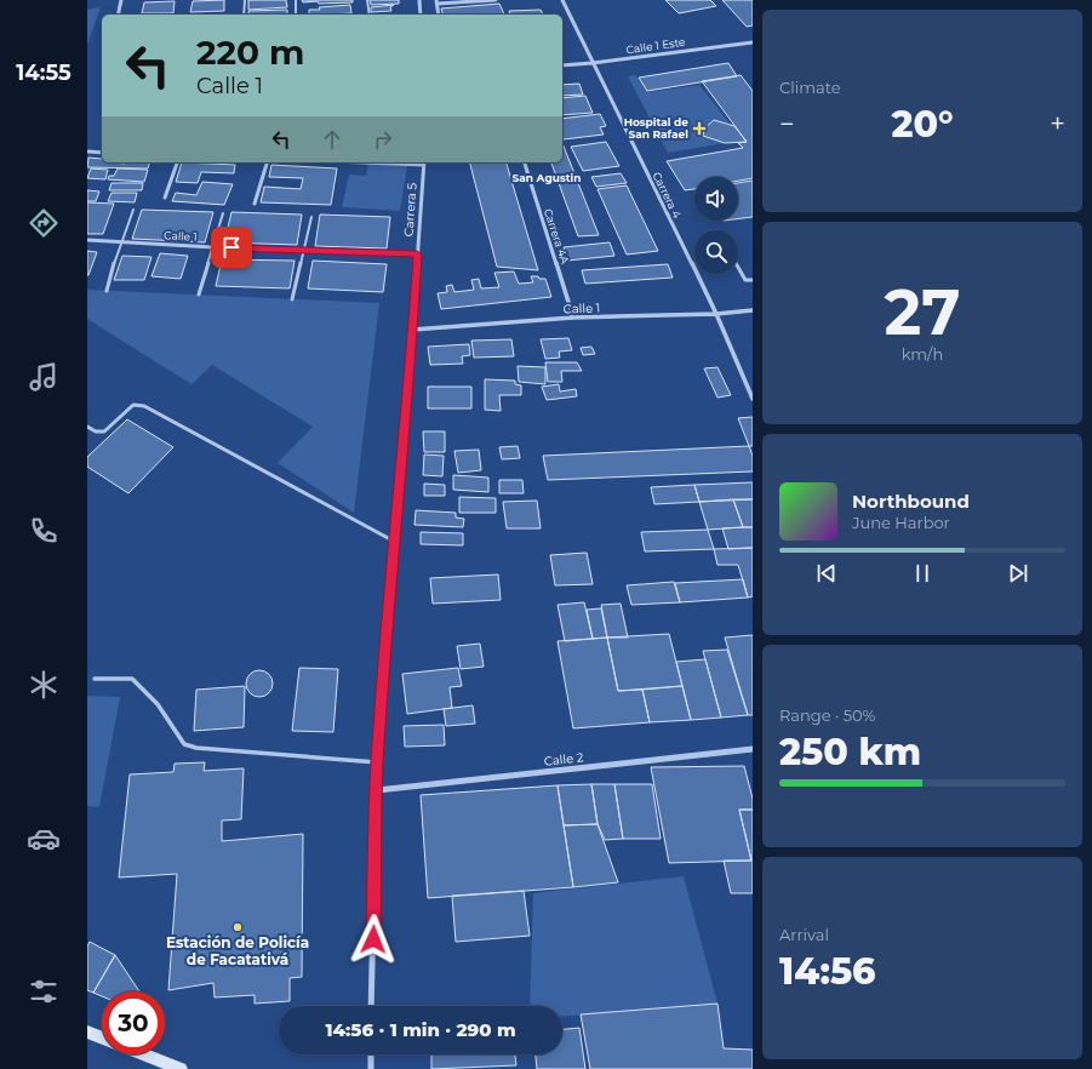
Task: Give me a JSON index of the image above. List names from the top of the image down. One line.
{"streets":{"street":["Calle 1 Este","Carrera 4","Carrera 5","Calle 1","Carrera 4A","Calle 2"]},"crossings":[["Calle 1 Este","Carrera 4"],["Carrera 4","Calle 1"],["Carrera 5","Calle 1"],["Carrera 5","Calle 2"],["Calle 1","Carrera 4A"]],"districts":["San Agustin"],"places":{"health":["Hospital de San Rafael"],"other":["Estación de Policía de Facatativá"]},"page":{"tabs":"14:55","tile":["Climate",["27","km/h"],["Range · 50%","250 km"],["Arrival","14:56"]],"turn":["220 m","Calle 1"],"heat":["−","20°","+"],"song":["Northbound","June Harbor"],"limit":"30","trip":"14:56 · 1 min · 290 m"}}
